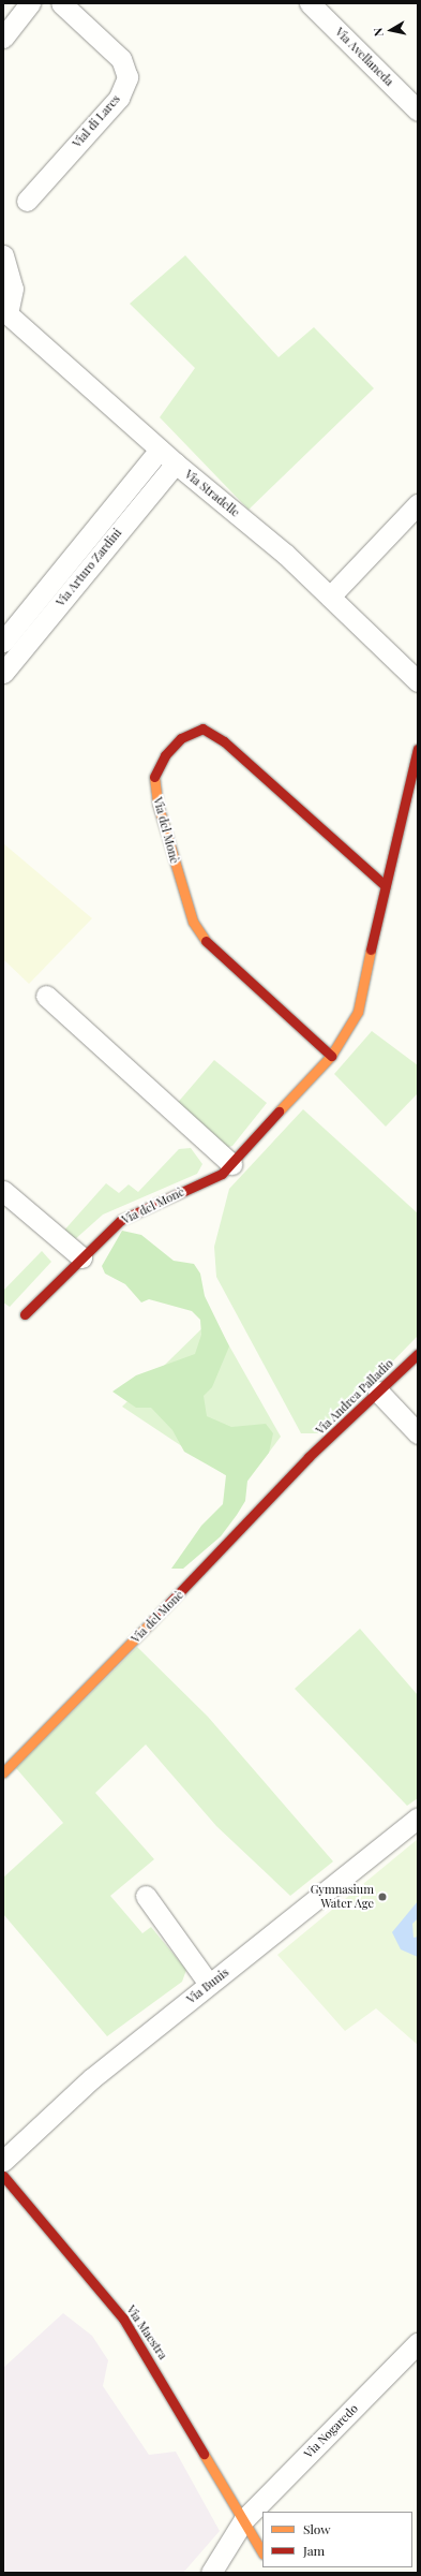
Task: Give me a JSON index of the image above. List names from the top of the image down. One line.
{"streets":{"street":["Via Avellaneda","Vial di Lares","Via Stradelle","Via Arturo Zardini","Via del Monè","Via Andrea Palladio","Via Bunis","Via Maestra","Via Nogaredo"]},"crossings":[["Via Stradelle","Via Arturo Zardini"],["Via del Monè","Via Andrea Palladio"],["Via Maestra","Via Nogaredo"]],"places":["Gymnasium Water Age"],"legend":["Slow","Jam"],"north":"left"}
